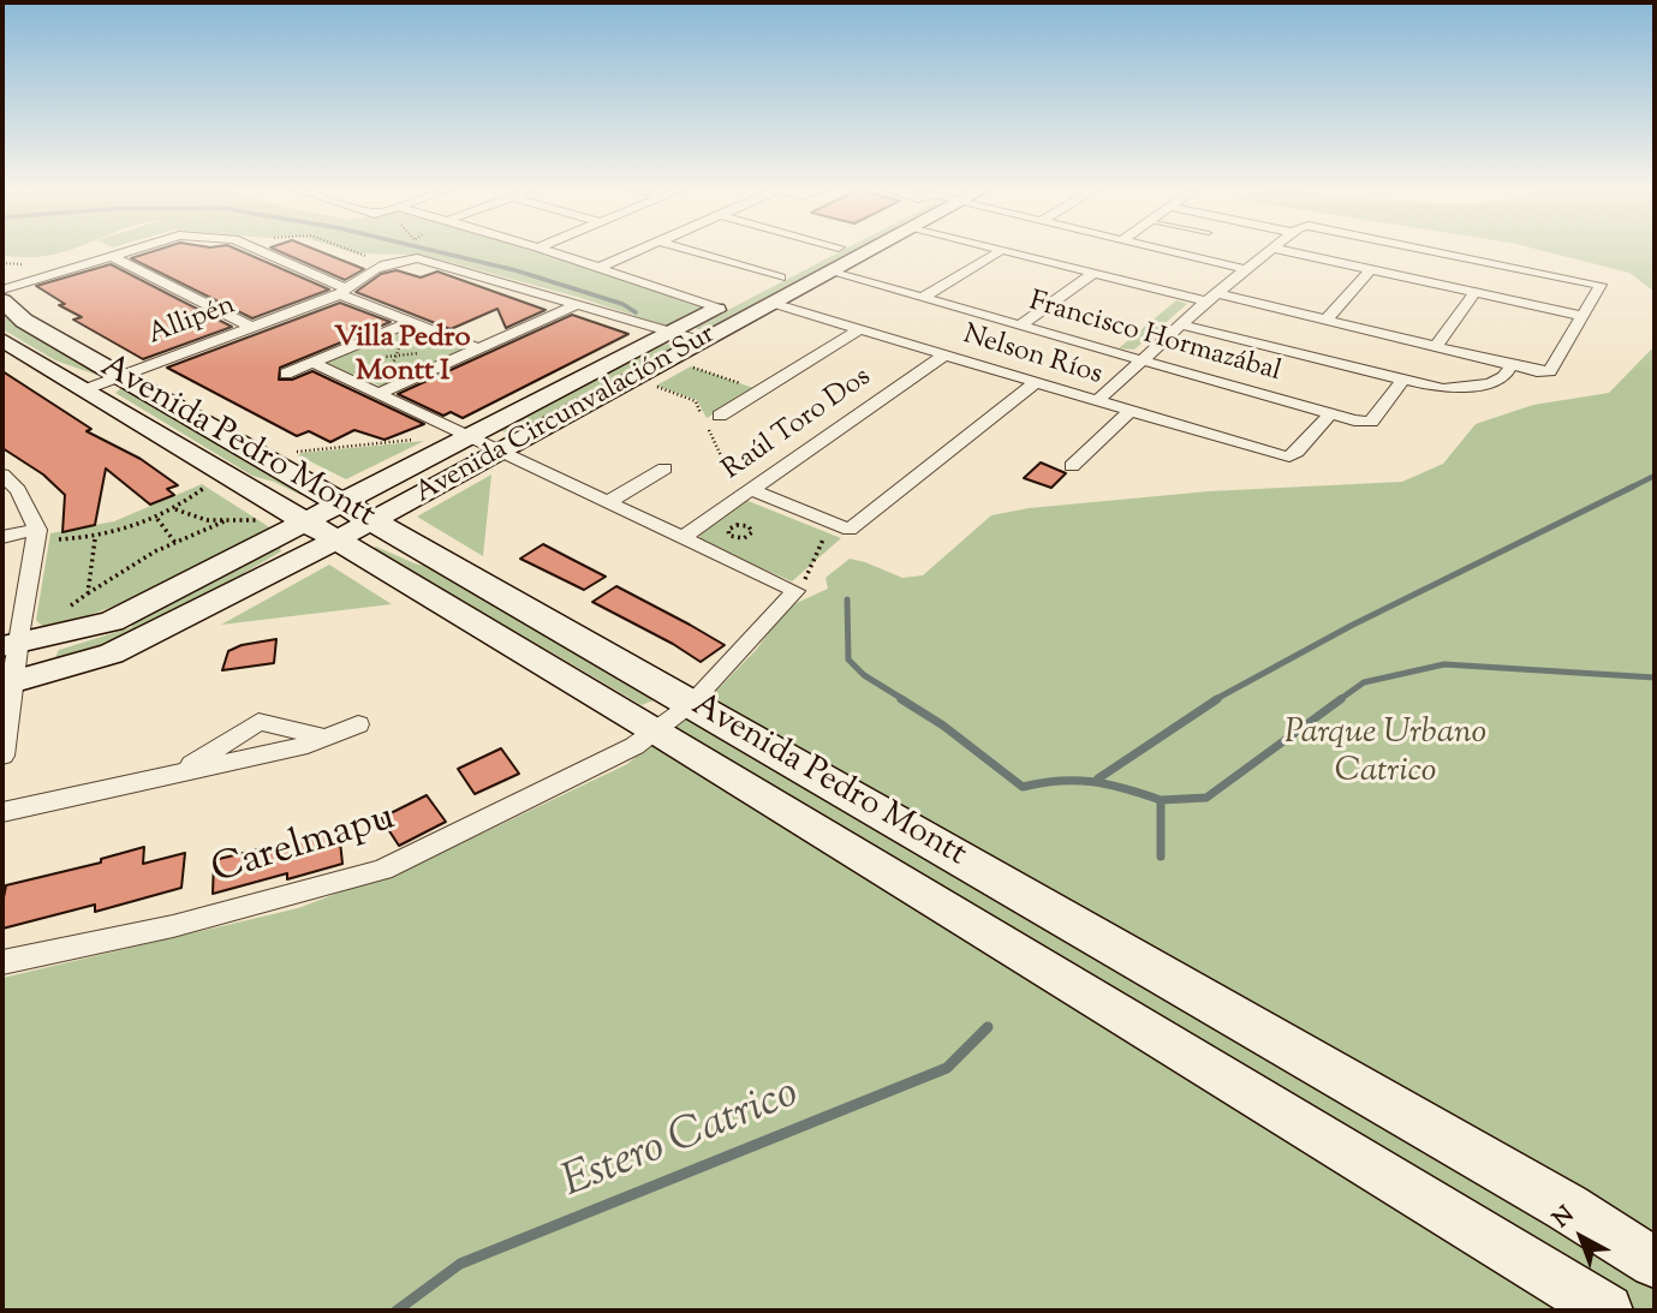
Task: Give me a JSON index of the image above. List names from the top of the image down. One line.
{"streets":{"main road":["Avenida Circunvalación Sur","Avenida Pedro Montt"],"street":["Allipén","Francisco Hormazábal","Nelson Ríos","Raúl Toro Dos","Carelmapu"]},"crossings":[["Allipén","Avenida Pedro Montt"],["Francisco Hormazábal","Nelson Ríos"],["Francisco Hormazábal","Avenida Circunvalación Sur"],["Nelson Ríos","Avenida Circunvalación Sur"],["Nelson Ríos","Raúl Toro Dos"],["Avenida Circunvalación Sur","Avenida Pedro Montt"],["Avenida Pedro Montt","Carelmapu"]],"districts":["Villa Pedro Montt I"],"water":["Estero Catrico"],"parks":["Parque Urbano Catrico"],"north":"top left"}
